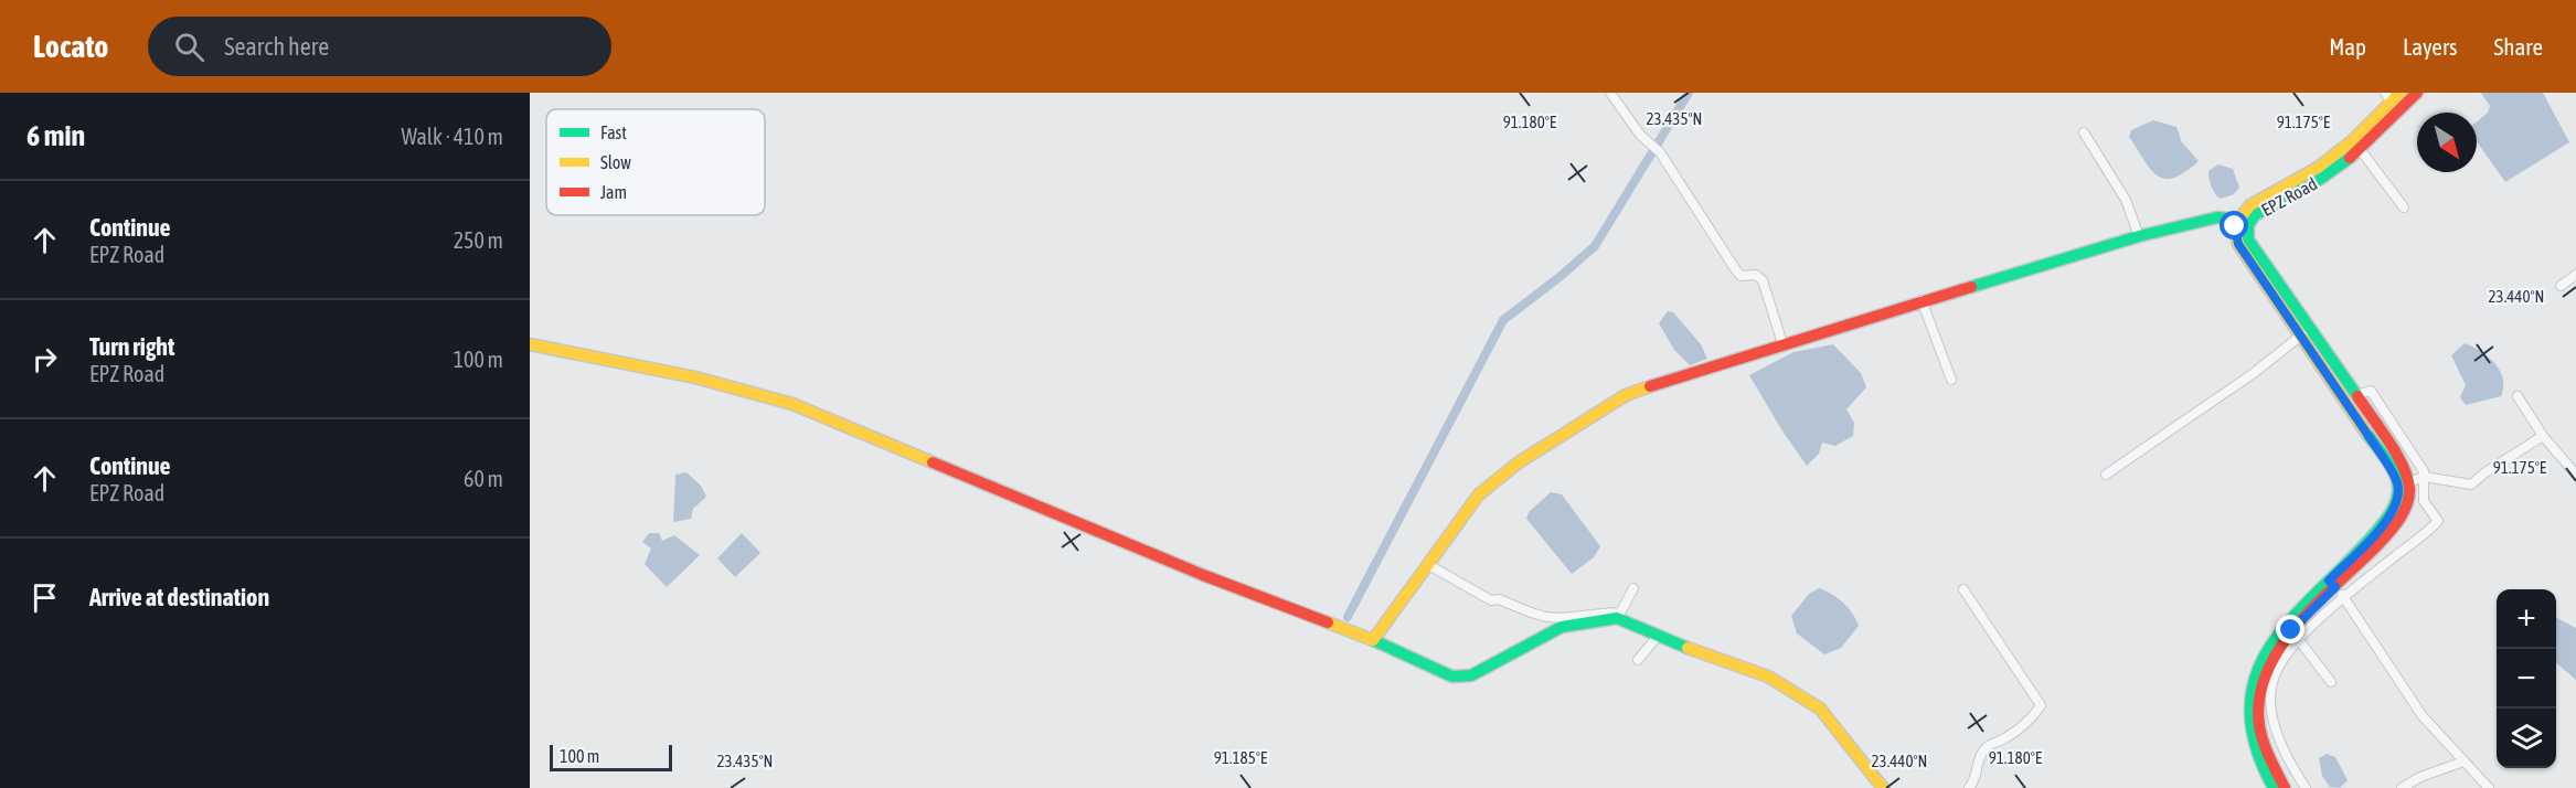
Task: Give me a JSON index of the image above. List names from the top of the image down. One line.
{"streets":{"main road":["EPZ Road"]},"legend":["Fast","Slow","Jam"],"scale_bar":"100 m","north":"bottom right","page":{"header":"Locato","search":"Search here","nav":["Map","Layers","Share"],"heading":["6 min","Walk · 410 m"],"list":[["Continue","EPZ Road","250 m"],["Turn right","EPZ Road","100 m"],["Continue","EPZ Road","60 m"],"Arrive at destination"],"map_buttons":["+","−"],"scale":"100 m"},"coordinates":["23.435°N","91.180°E","91.175°E","23.440°N","91.185°E"]}
